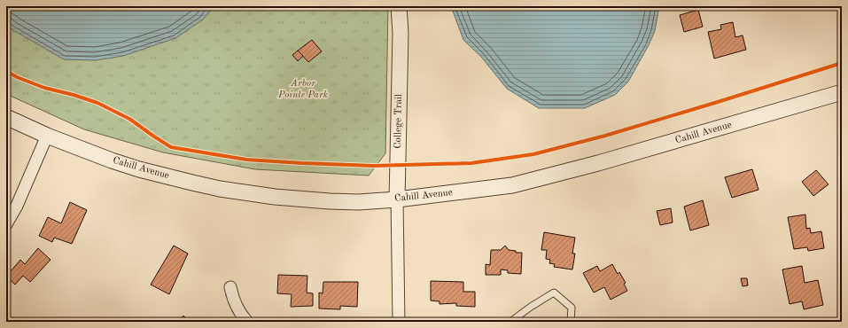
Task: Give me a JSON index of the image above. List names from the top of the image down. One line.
{"streets":{"street":["College Trail","Cahill Avenue"]},"crossings":[["College Trail","Cahill Avenue"]],"parks":["Arbor Pointe Park"]}
